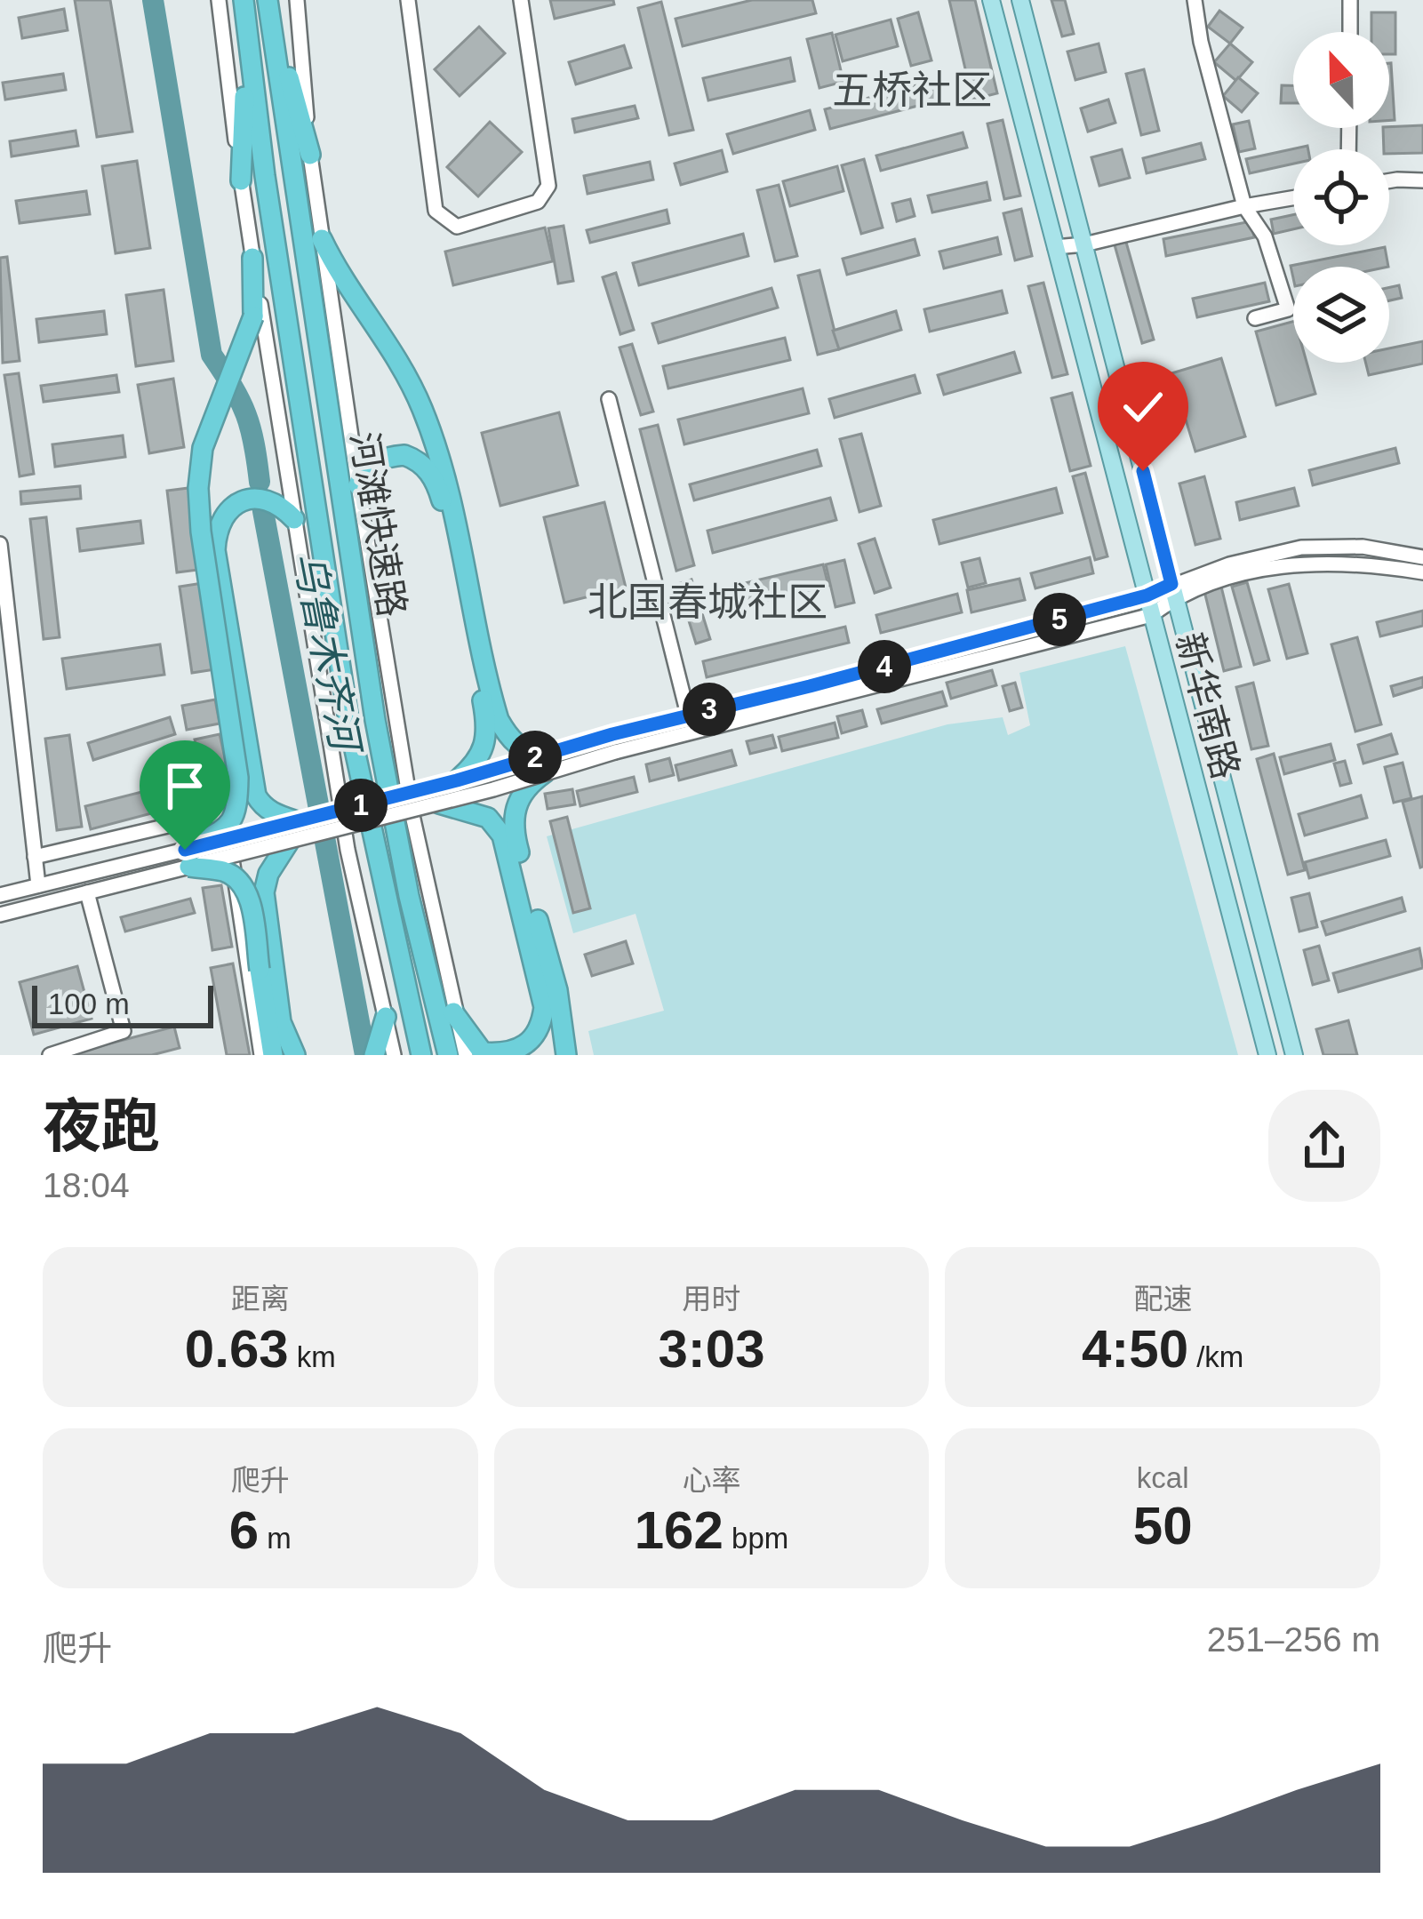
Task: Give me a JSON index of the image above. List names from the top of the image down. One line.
{"streets":{"highway":["河滩快速路"],"main road":["新华南路"]},"districts":["五桥社区","北国春城社区"],"water":["乌鲁木齐河"],"scale_bar":"100 m","north":"top","page":{"pins":["5","4","3","2","1"],"scale":"100 m","heading":["夜跑","18:04"],"stats":[["距离","0.63 km"],["用时","3:03"],["配速","4:50 /km"],["爬升","6 m"],["心率","162 bpm"],["kcal","50"]],"chart":["爬升","251–256 m"]}}
